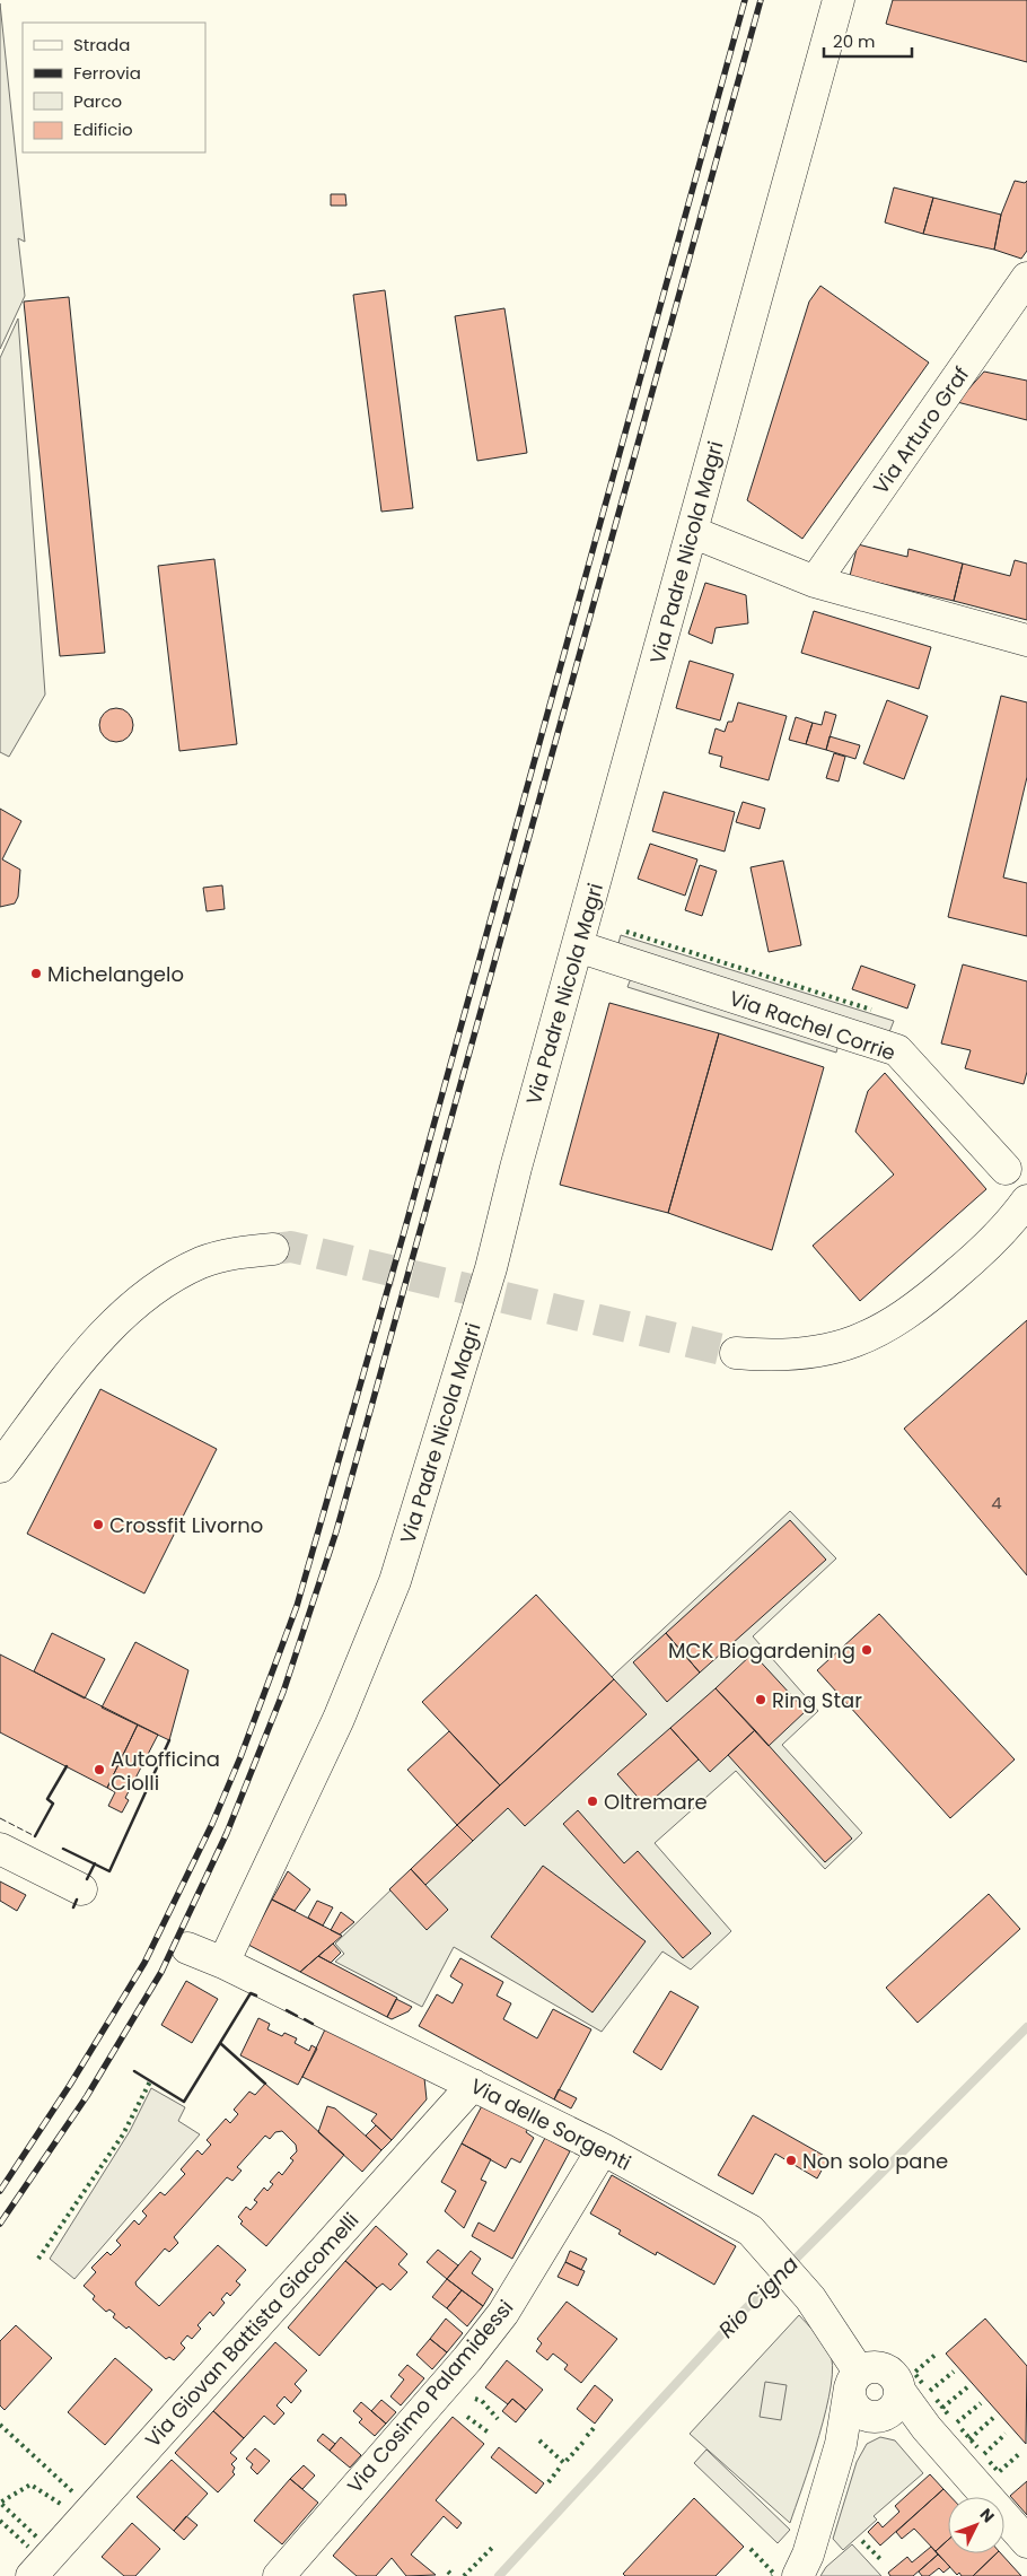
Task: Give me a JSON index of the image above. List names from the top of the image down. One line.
{"streets":{"street":["Via Arturo Graf","Via Padre Nicola Magri","Via Rachel Corrie","Via delle Sorgenti","Via Giovan Battista Giacomelli","Via Cosimo Palamidessi"]},"crossings":[["Via Padre Nicola Magri","Via Rachel Corrie"],["Via Padre Nicola Magri","Via delle Sorgenti"],["Via delle Sorgenti","Via Giovan Battista Giacomelli"],["Via delle Sorgenti","Via Cosimo Palamidessi"]],"water":["Rio Cigna"],"places":["Michelangelo","Crossfit Livorno","MCK Biogardening","Ring Star","Autofficina Ciolli","Oltremare","Non solo pane"],"house_numbers":["4"],"legend":["Strada","Ferrovia","Parco","Edificio"],"scale_bar":"20 m","north":"top right"}
